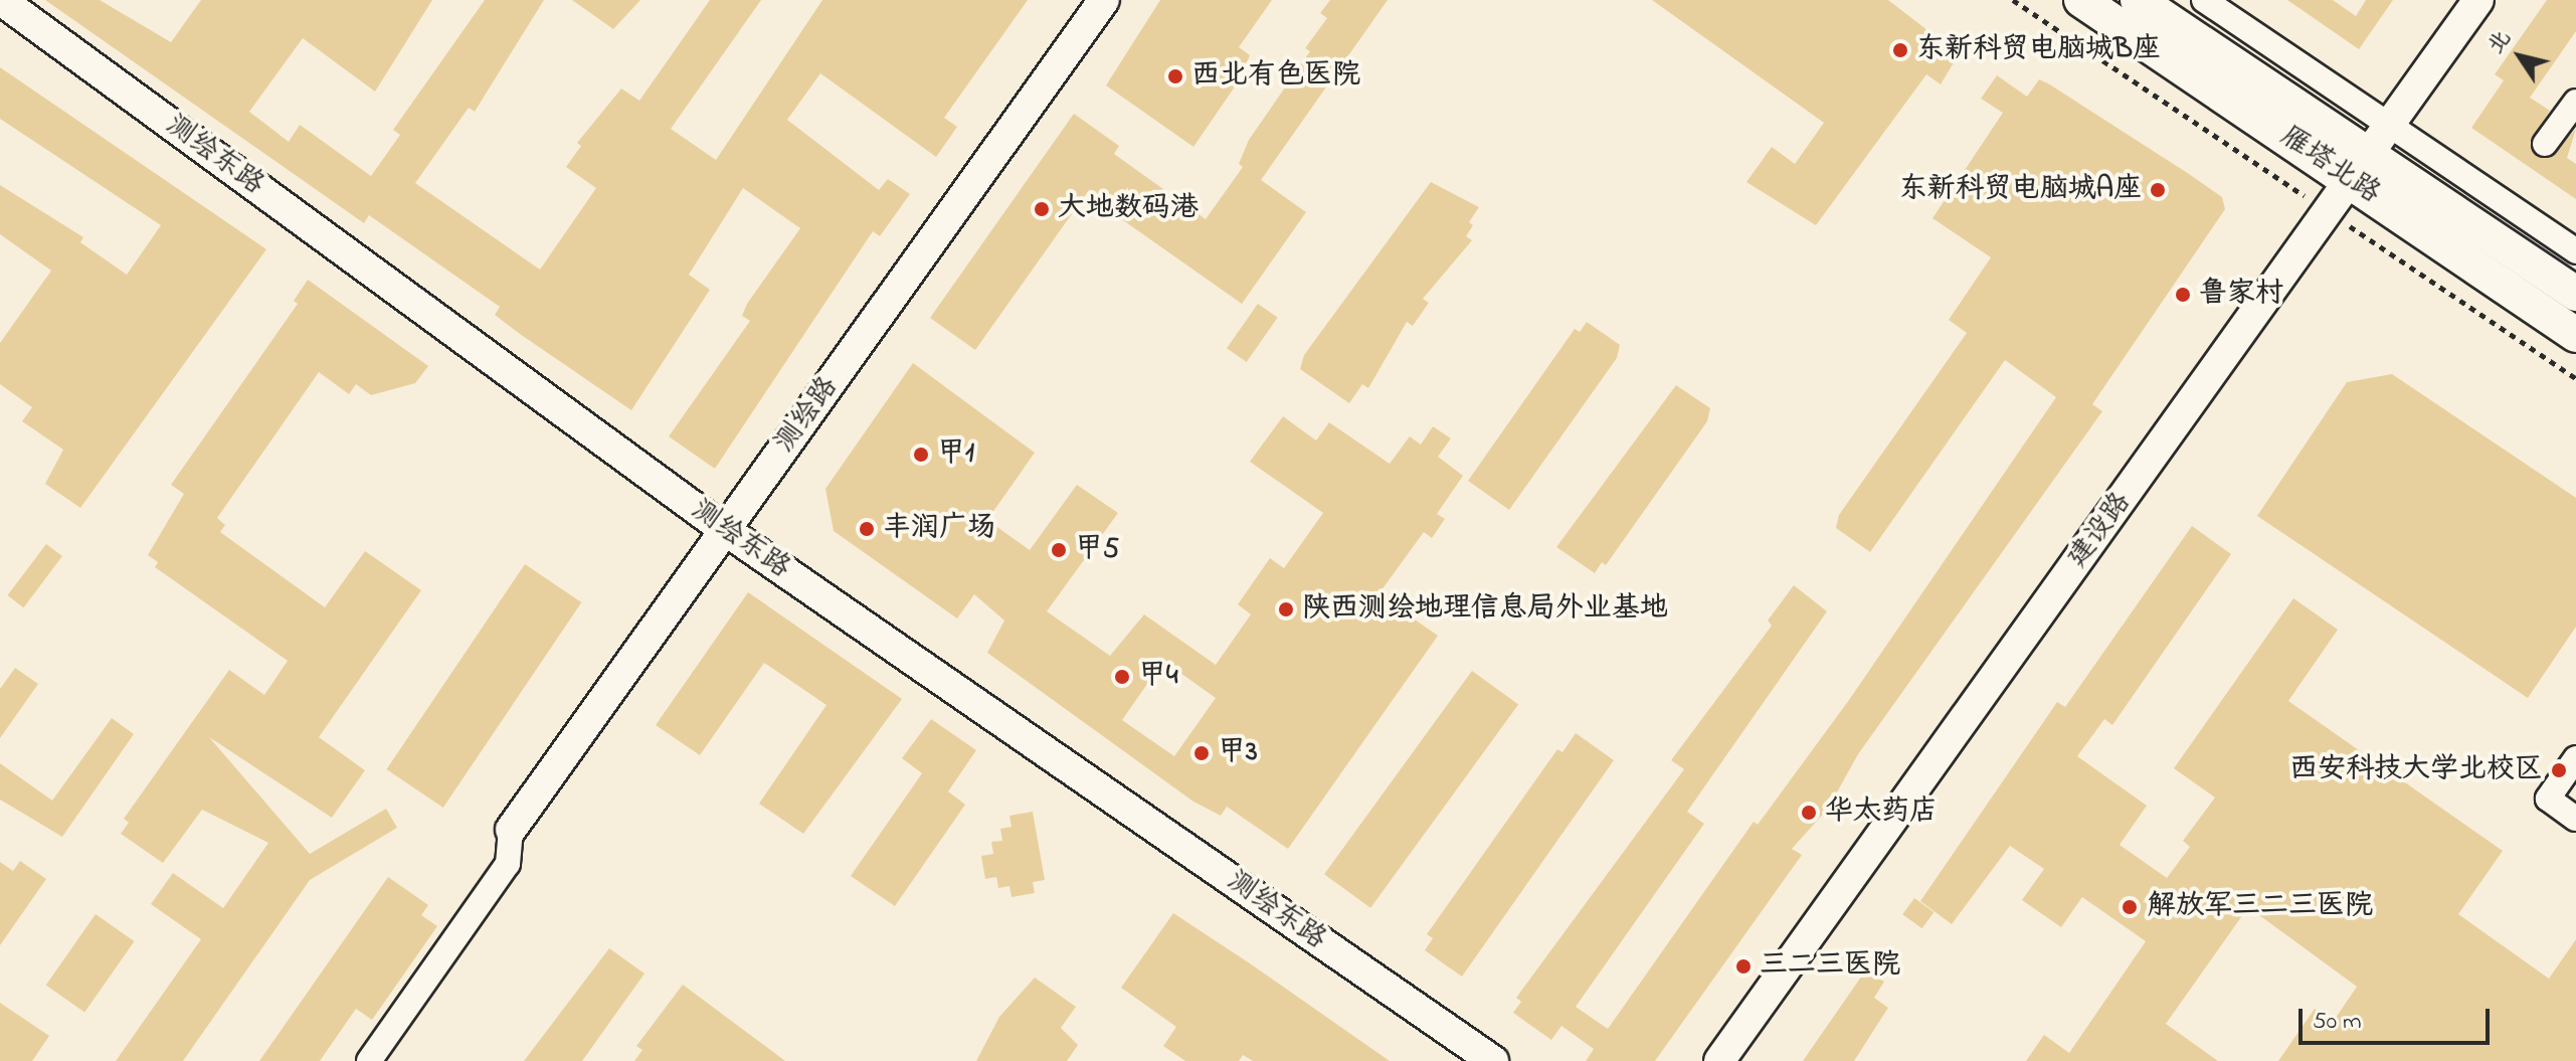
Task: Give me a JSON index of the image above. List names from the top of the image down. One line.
{"streets":{"main road":["雁塔北路"],"street":["测绘东路","测绘路","建设路"]},"crossings":[["测绘东路","测绘路"],["雁塔北路","建设路"]],"places":["东新科贸电脑城B座","西北有色医院","东新科贸电脑城A座","大地数码港","鲁家村","甲1","丰润广场","甲5","陕西测绘地理信息局外业基地","甲4","甲3","西安科技大学北校区","华太药店","解放军三二三医院","三二三医院"],"scale_bar":"50 m","north":"top left"}
